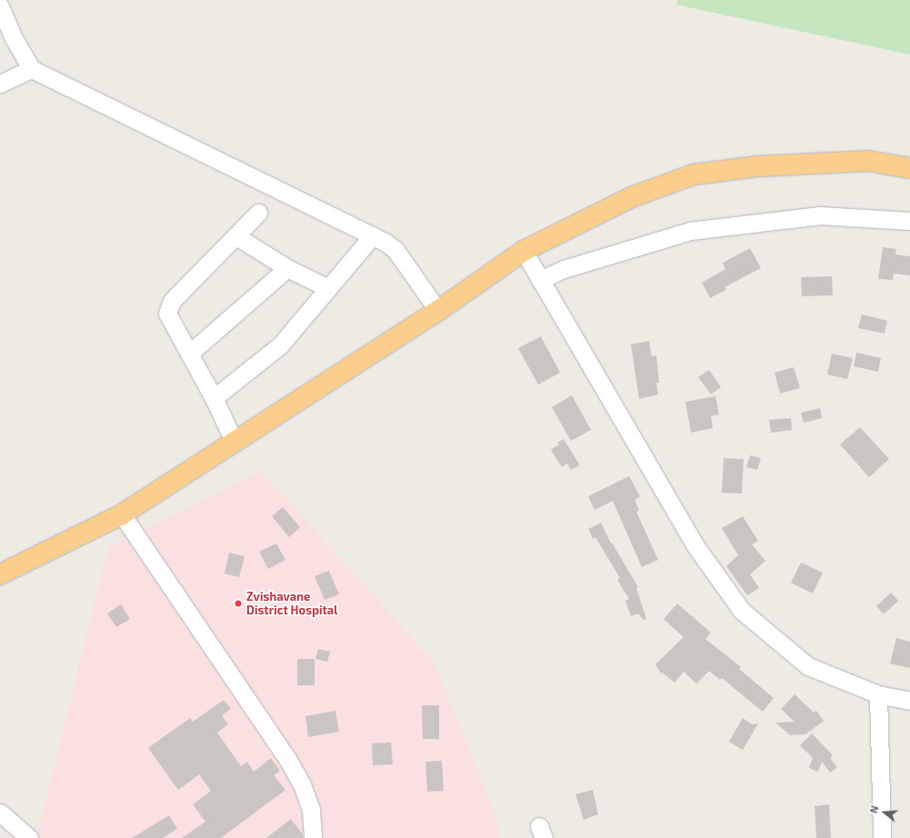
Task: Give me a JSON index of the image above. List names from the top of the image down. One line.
{"places":["Zvishavane District Hospital"],"north":"left"}
